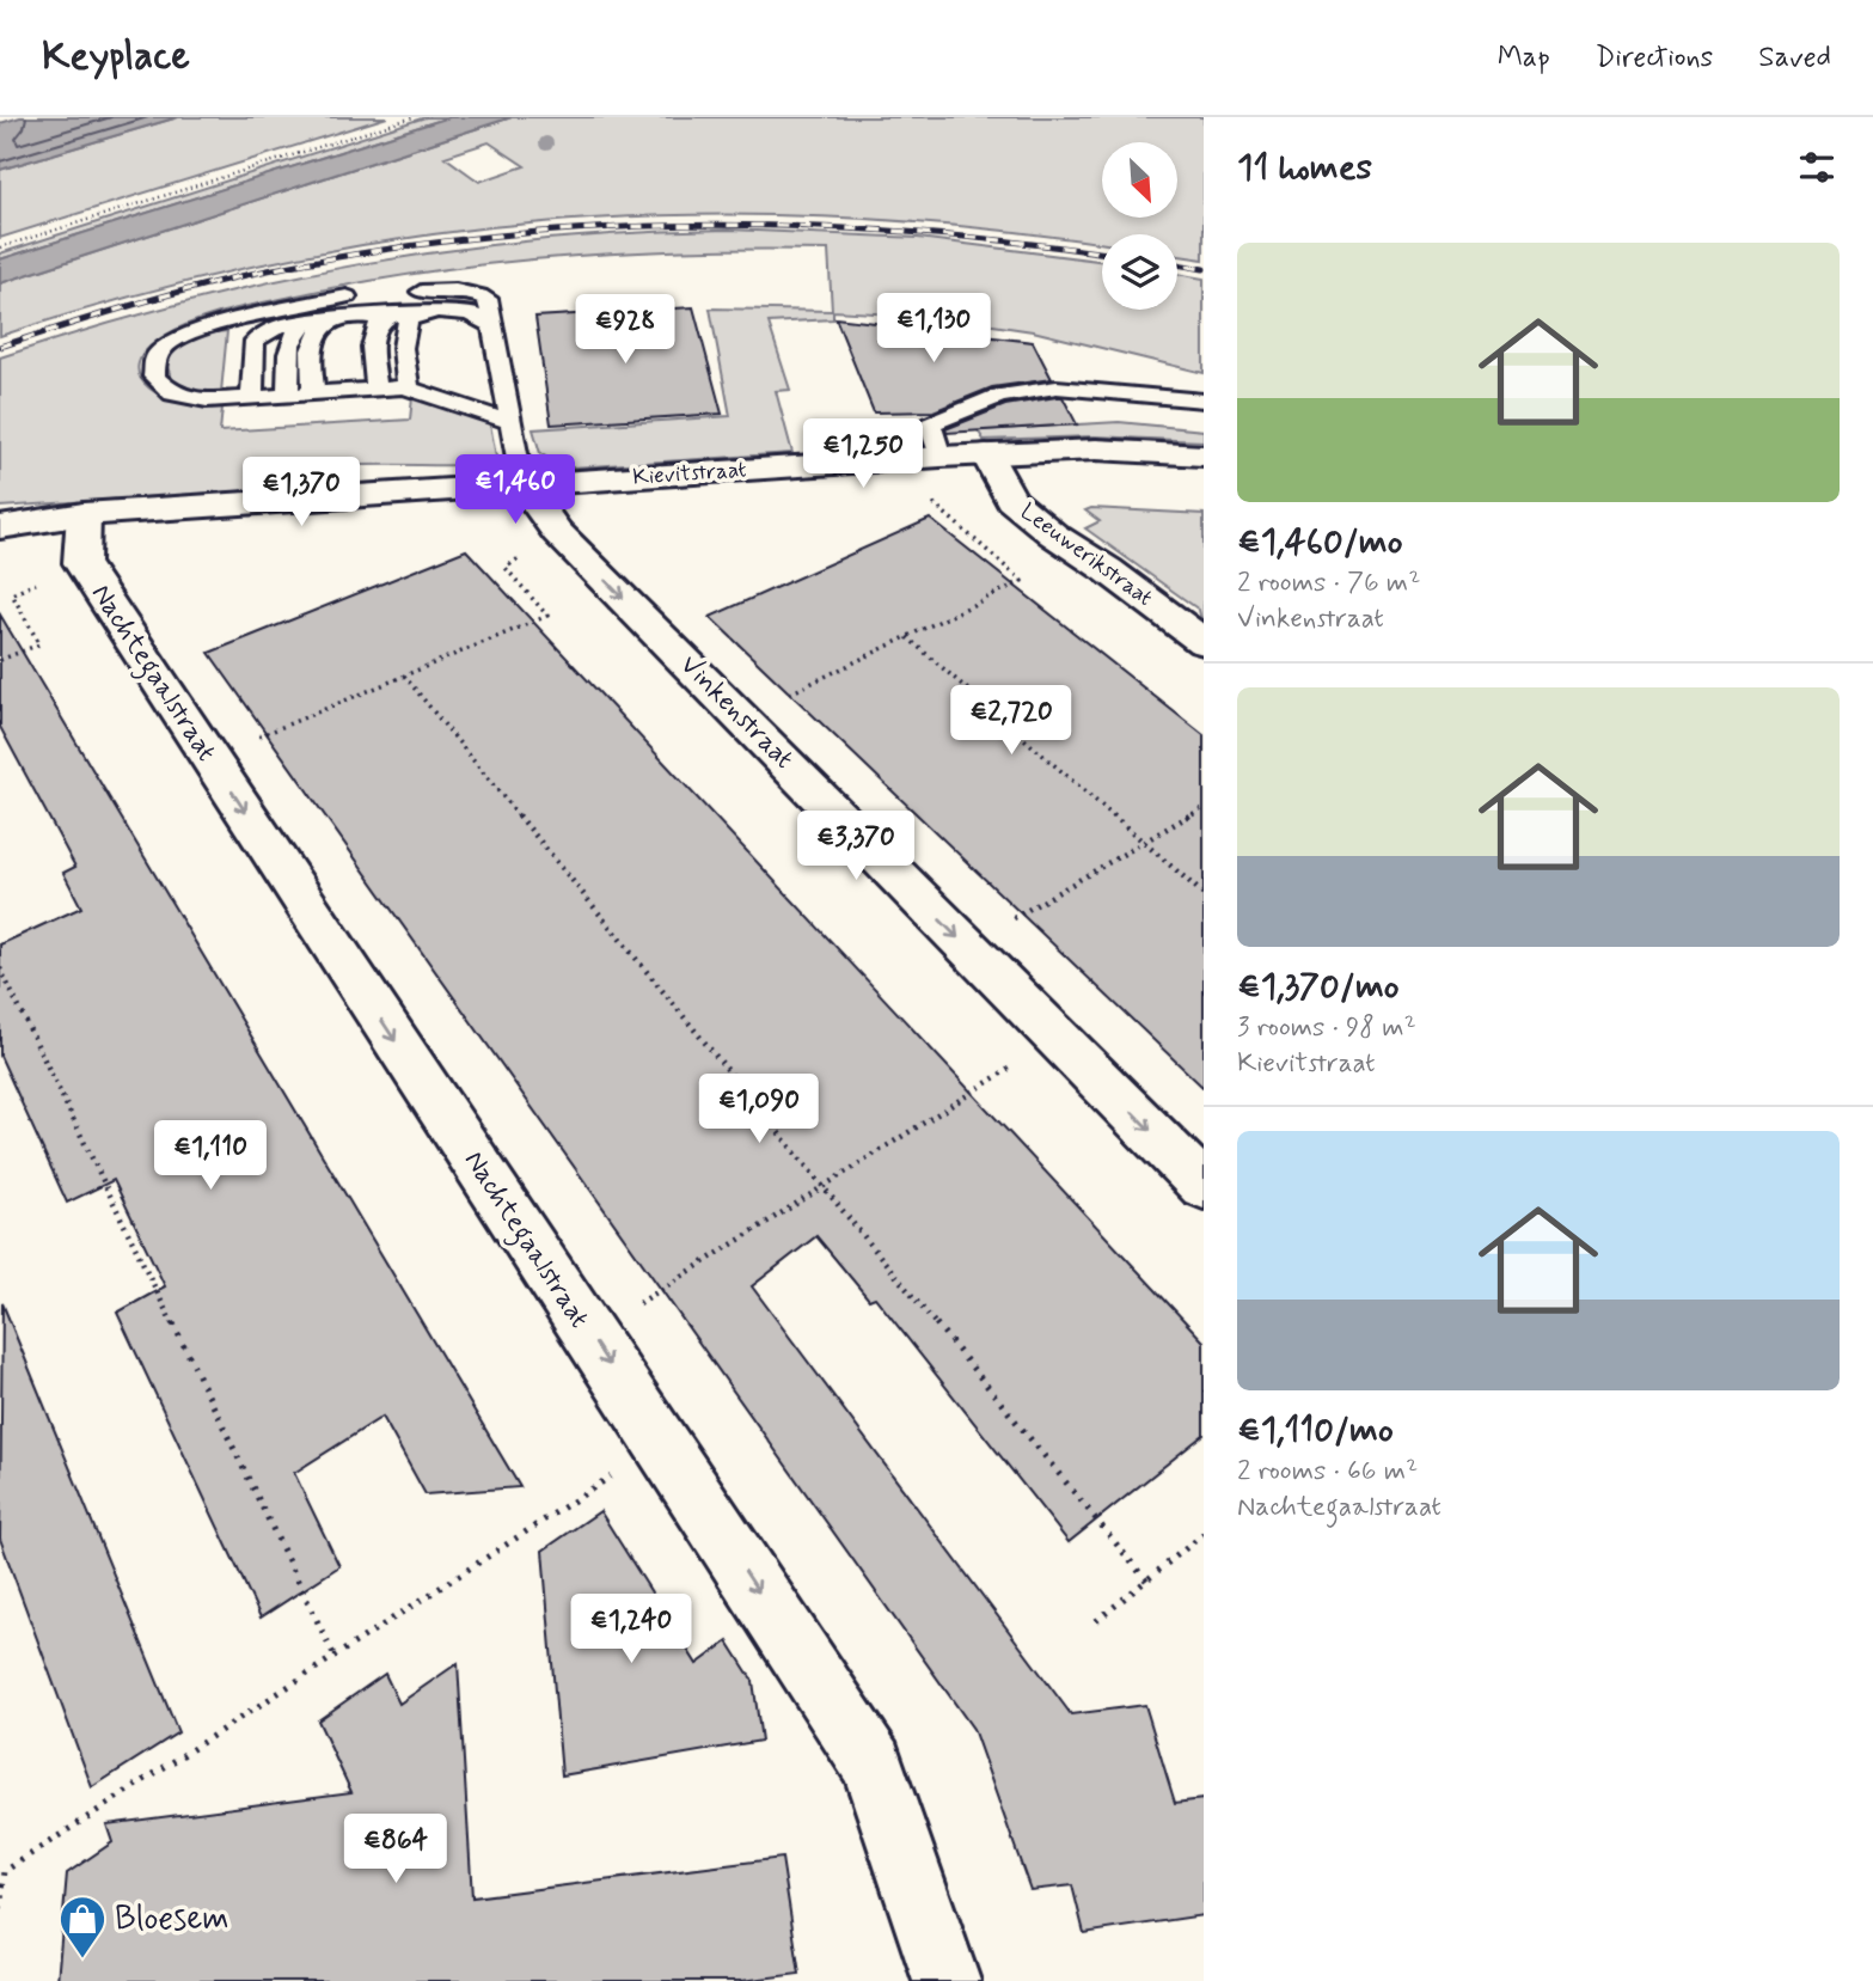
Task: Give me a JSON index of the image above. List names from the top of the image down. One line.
{"streets":{"street":["Kievitstraat","Leeuwerikstraat","Nachtegaalstraat","Vinkenstraat"]},"crossings":[["Kievitstraat","Leeuwerikstraat"],["Kievitstraat","Nachtegaalstraat"],["Kievitstraat","Vinkenstraat"]],"one_way":["Nachtegaalstraat","Vinkenstraat"],"places":{"shop":["Bloesem"]},"north":"bottom right","page":{"header":"Keyplace","nav":["Map","Directions","Saved"],"heading":"11 homes","list":[{"name":"€1,460/mo","note":"2 rooms · 76 m² · Vinkenstraat"},{"name":"€1,370/mo","note":"3 rooms · 98 m² · Kievitstraat"},{"name":"€1,110/mo","note":"2 rooms · 66 m² · Nachtegaalstraat"}],"price":["€1,130","€928","€1,250","€1,460","€1,370","€2,720","€3,370","€1,090","€1,110","€1,240","€864"]}}
